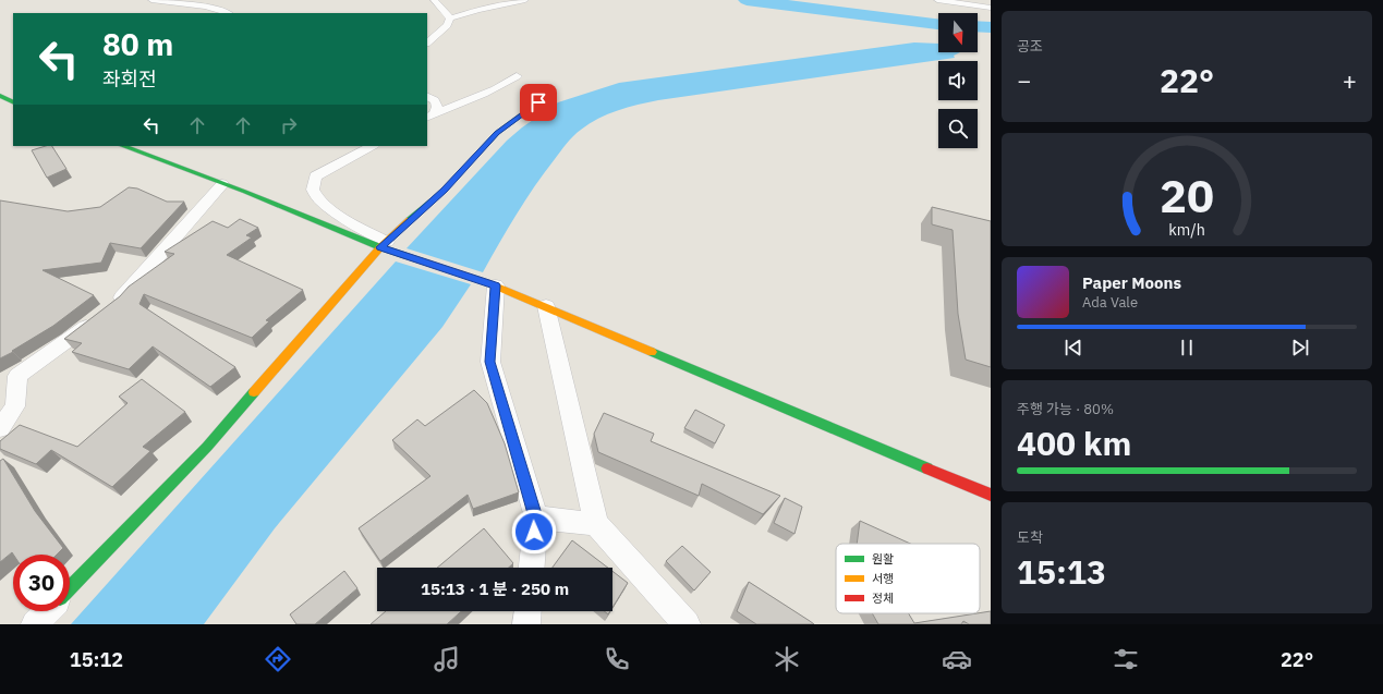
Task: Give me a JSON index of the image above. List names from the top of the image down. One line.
{"legend":["원활","서행","정체"],"north":"bottom","page":{"tile":["공조",["주행 가능 · 80%","400 km"],["도착","15:13"]],"turn":["80 m","좌회전"],"heat":["−","22°","+"],"song":["Paper Moons","Ada Vale"],"limit":"30","trip":"15:13 · 1 분 · 250 m","tabs":["15:12","22°"],"gauge":["20","km/h"]}}
